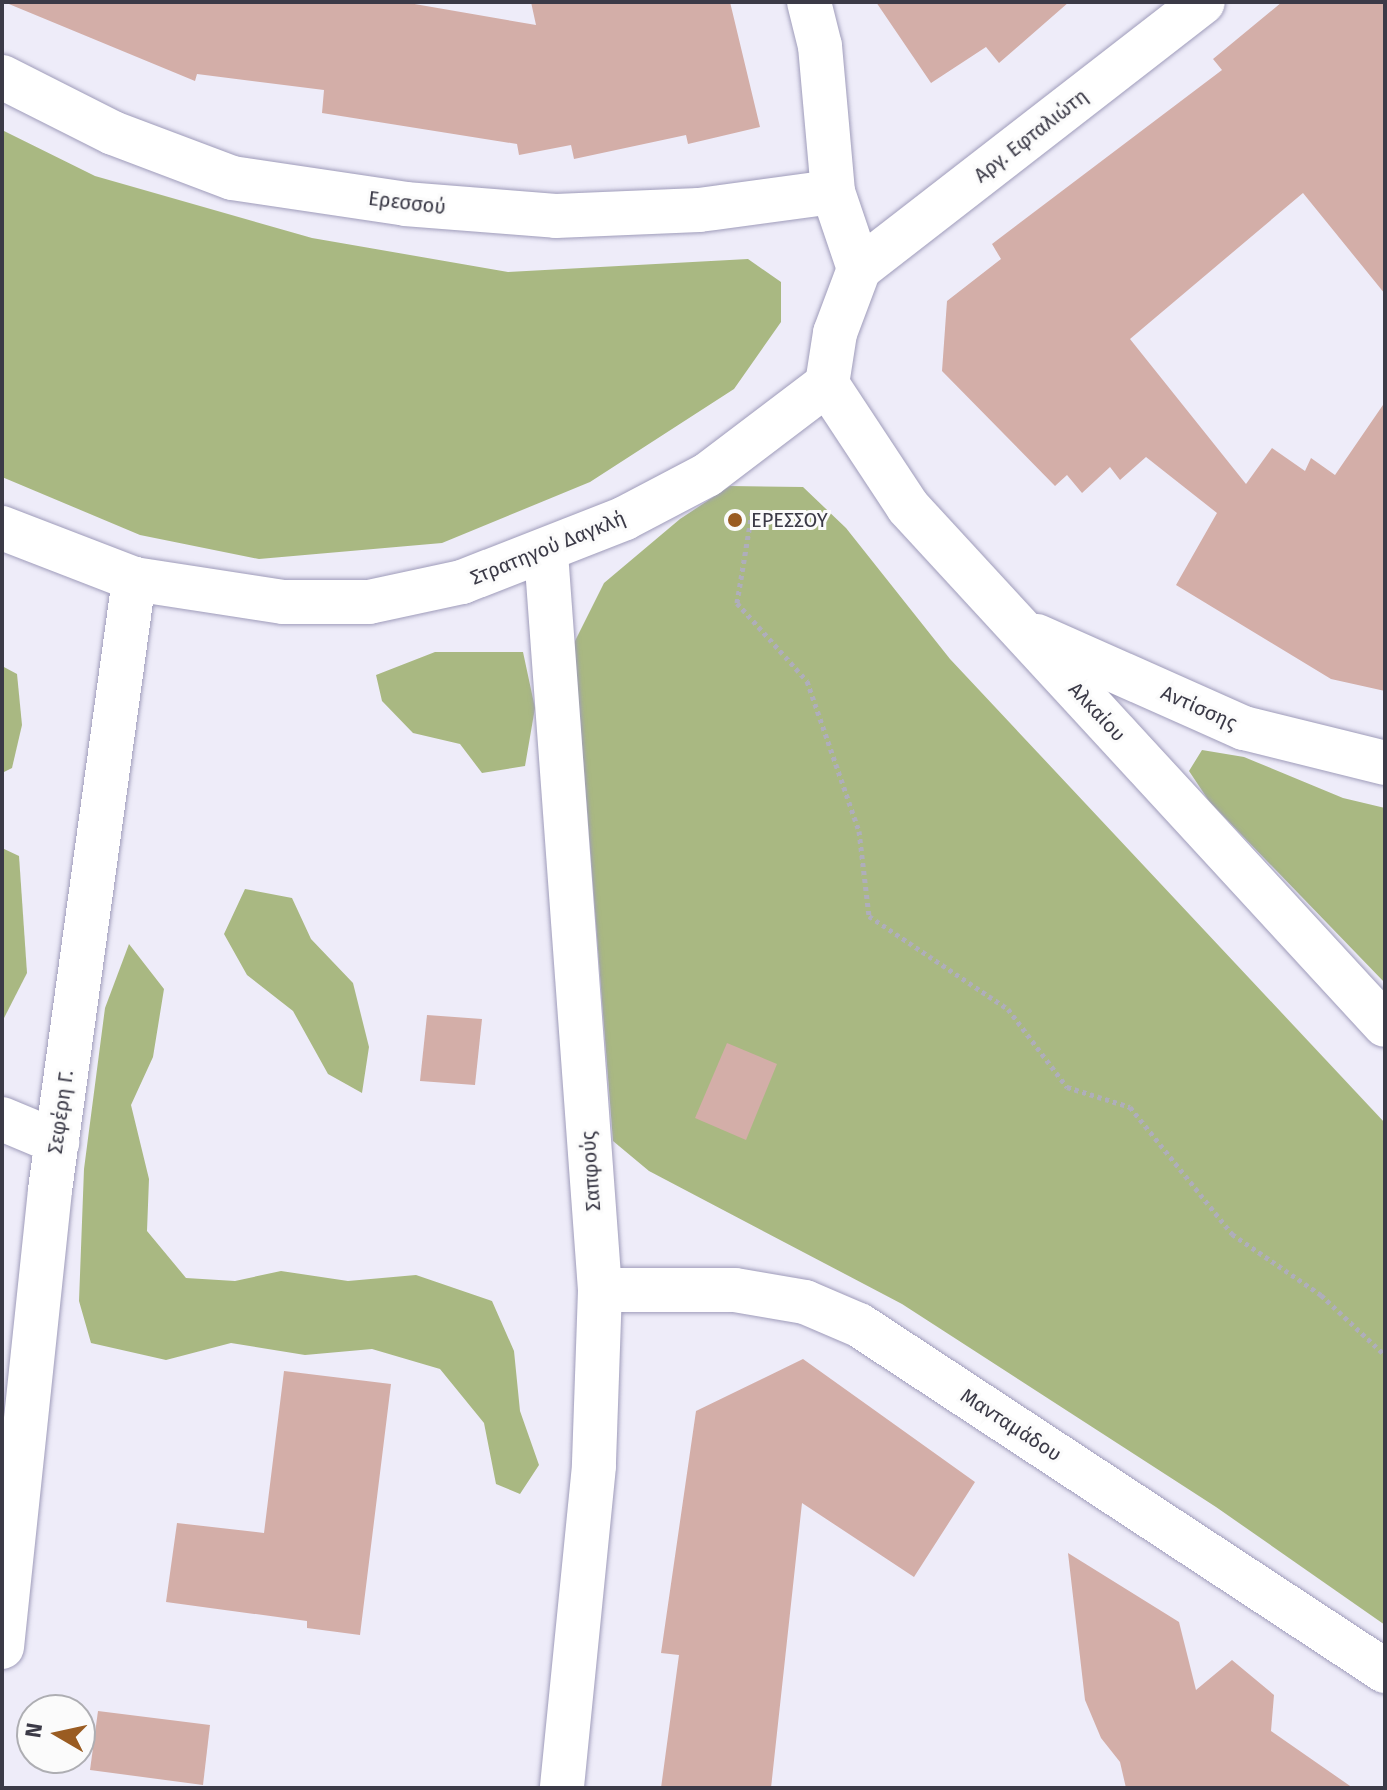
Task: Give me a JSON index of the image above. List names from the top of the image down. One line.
{"streets":{"street":["Αργ. Εφταλιώτη","Ερεσσού","Στρατηγού Δαγκλή","Αντίσσης","Αλκαίου","Σεφέρη Γ.","Σαπφούς","Μανταμάδου"]},"crossings":[["Στρατηγού Δαγκλή","Αλκαίου"],["Στρατηγού Δαγκλή","Σεφέρη Γ."],["Στρατηγού Δαγκλή","Σαπφούς"],["Αντίσσης","Αλκαίου"],["Σαπφούς","Μανταμάδου"]],"places":["ΕΡΕΣΣΟΥ"],"north":"left"}
